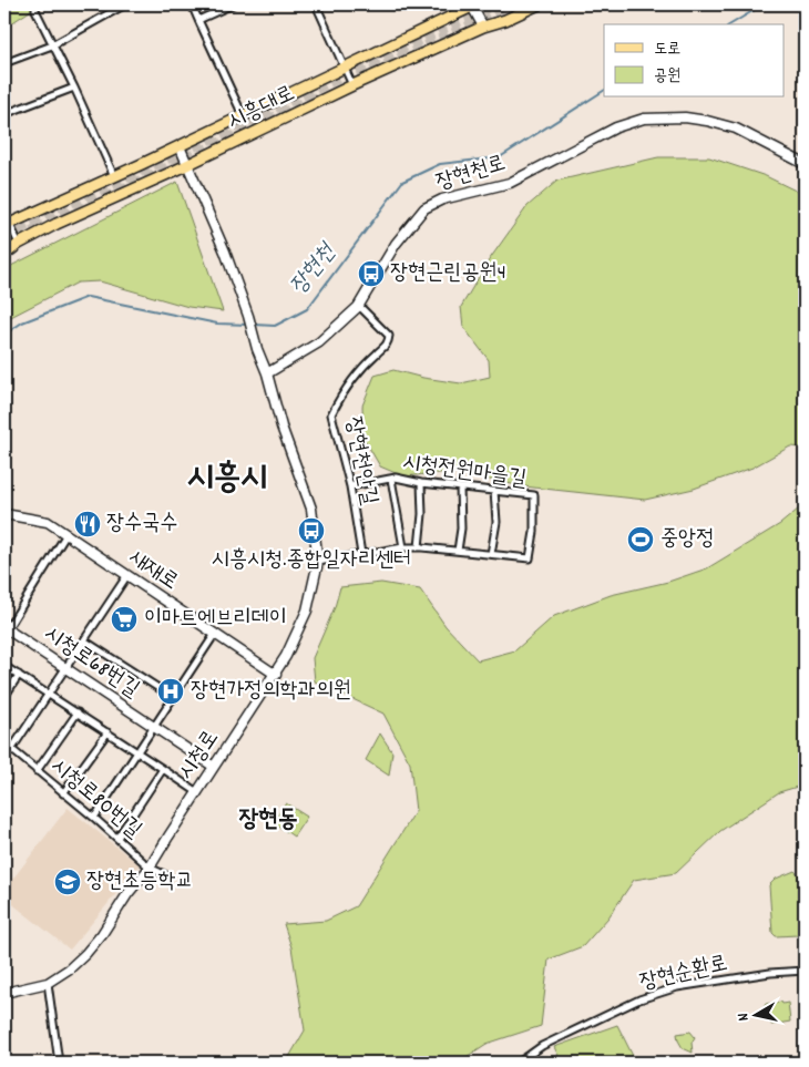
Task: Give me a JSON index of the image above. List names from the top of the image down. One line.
{"streets":{"main road":["시흥대로"],"street":["장현천로","장현천안길","시청전원마을길","새재로","시청로68번길","시청로","시청로80번길","장현순환로"]},"crossings":[["시흥대로","시청로"],["장현천로","장현천안길"],["장현천로","시청로"],["장현천안길","시청전원마을길"],["시청전원마을길","시청로"],["새재로","시청로"],["시청로68번길","시청로"],["시청로","시청로80번길"]],"districts":["시흥시","장현동"],"water":["장현천"],"places":{"bus stop":["장현근린공원4","시흥시청.종합일자리센터"],"restaurant":["장수국수"],"sports":["중앙정"],"supermarket":["이마트에브리데이"],"hospital":["장현가정의학과의원"],"school or university":["장현초등학교"]},"legend":["도로","공원"],"north":"left"}
